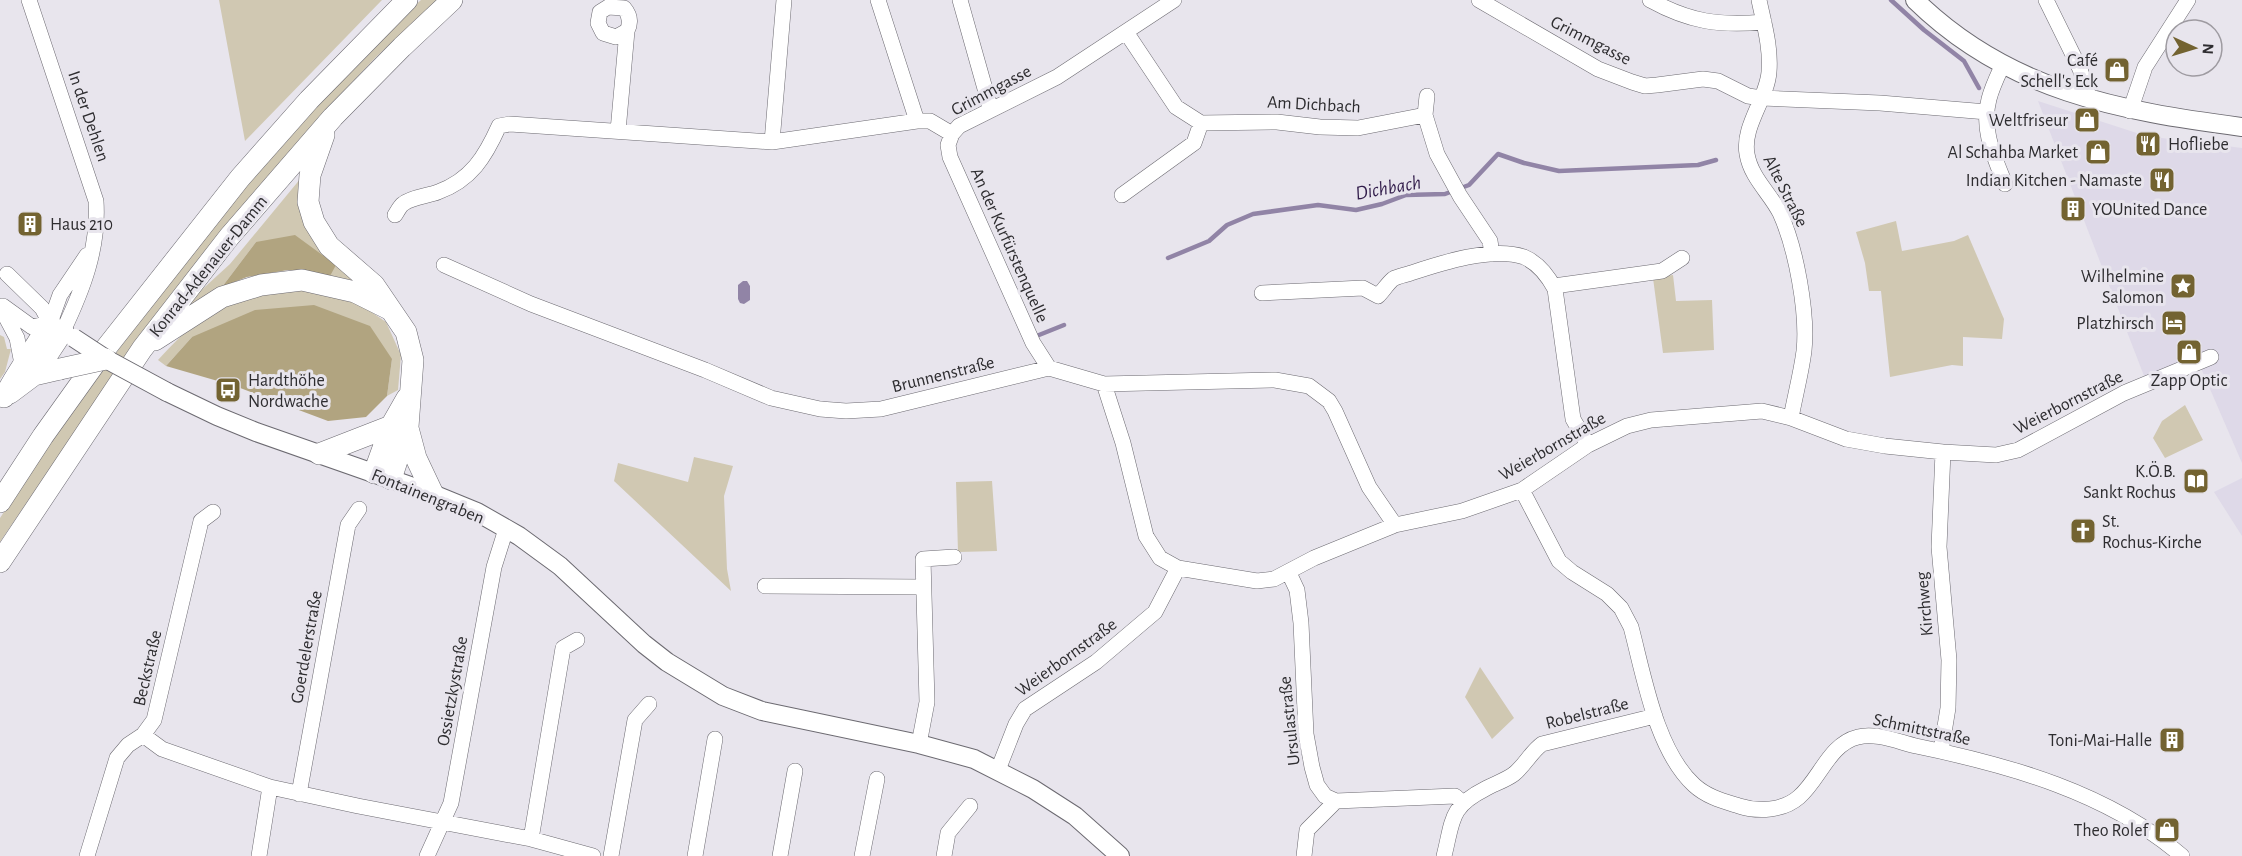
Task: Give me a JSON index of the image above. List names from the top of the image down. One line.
{"streets":{"main road":["Konrad-Adenauer-Damm"],"street":["Grimmgasse","Am Dichbach","In der Dehlen","Alte Straße","An der Kurfürstenquelle","Brunnenstraße","Weierbornstraße","Fontainengraben","Kirchweg","Goerdelerstraße","Beckstraße","Ossietzkystraße","Robelstraße","Ursulastraße","Schmittstraße"]},"crossings":[["Grimmgasse","Alte Straße"],["Grimmgasse","An der Kurfürstenquelle"],["In der Dehlen","Fontainengraben"],["Alte Straße","Weierbornstraße"],["An der Kurfürstenquelle","Brunnenstraße"],["Brunnenstraße","Weierbornstraße"],["Weierbornstraße","Fontainengraben"],["Weierbornstraße","Kirchweg"],["Weierbornstraße","Ursulastraße"],["Weierbornstraße","Schmittstraße"],["Fontainengraben","Ossietzkystraße"],["Kirchweg","Schmittstraße"],["Robelstraße","Schmittstraße"]],"water":["Dichbach"],"places":{"shop":["Café Schell's Eck","Weltfriseur","Al Schahba Market","Zapp Optic","Theo Rolef"],"restaurant":["Hofliebe","Indian Kitchen - Namaste"],"building":["YOUnited Dance","Haus 210","Toni-Mai-Halle"],"place":["Wilhelmine Salomon"],"hotel":["Platzhirsch"],"bus stop":["Hardthöhe Nordwache"],"library":["K.Ö.B. Sankt Rochus"],"church":["St. Rochus-Kirche"]},"north":"right"}
